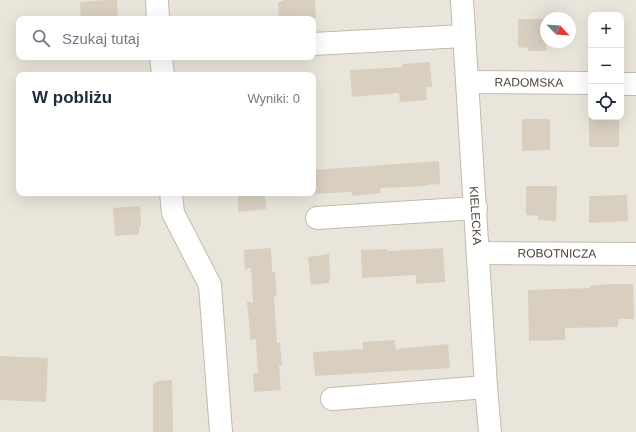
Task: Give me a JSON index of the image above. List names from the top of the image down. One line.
{"streets":{"street":["RADOMSKA","KIELECKA","ROBOTNICZA"]},"crossings":[["RADOMSKA","KIELECKA"],["KIELECKA","ROBOTNICZA"]],"north":"bottom right","page":{"map_buttons":["+","−"],"search":"Szukaj tutaj","heading":["W pobliżu","Wyniki: 0"]}}
